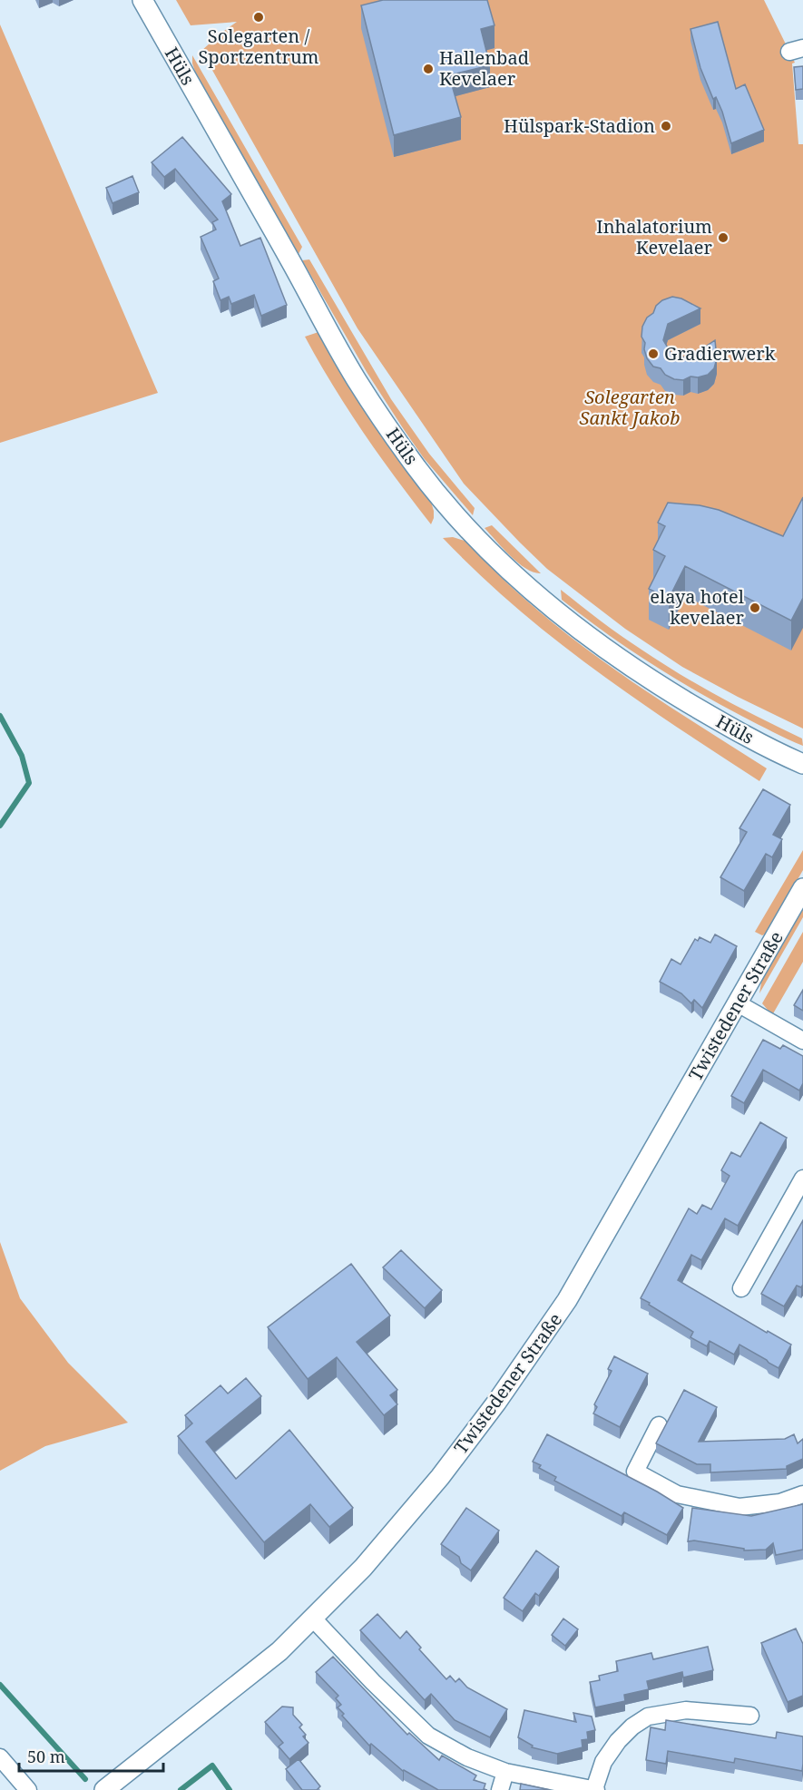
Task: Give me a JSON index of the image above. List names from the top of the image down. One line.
{"streets":{"street":["Hüls","Twistedener Straße"]},"parks":["Solegarten Sankt Jakob"],"places":["Solegarten / Sportzentrum","Hallenbad Kevelaer","Hülspark-Stadion","Inhalatorium Kevelaer","Gradierwerk","elaya hotel kevelaer"],"scale_bar":"50 m"}
